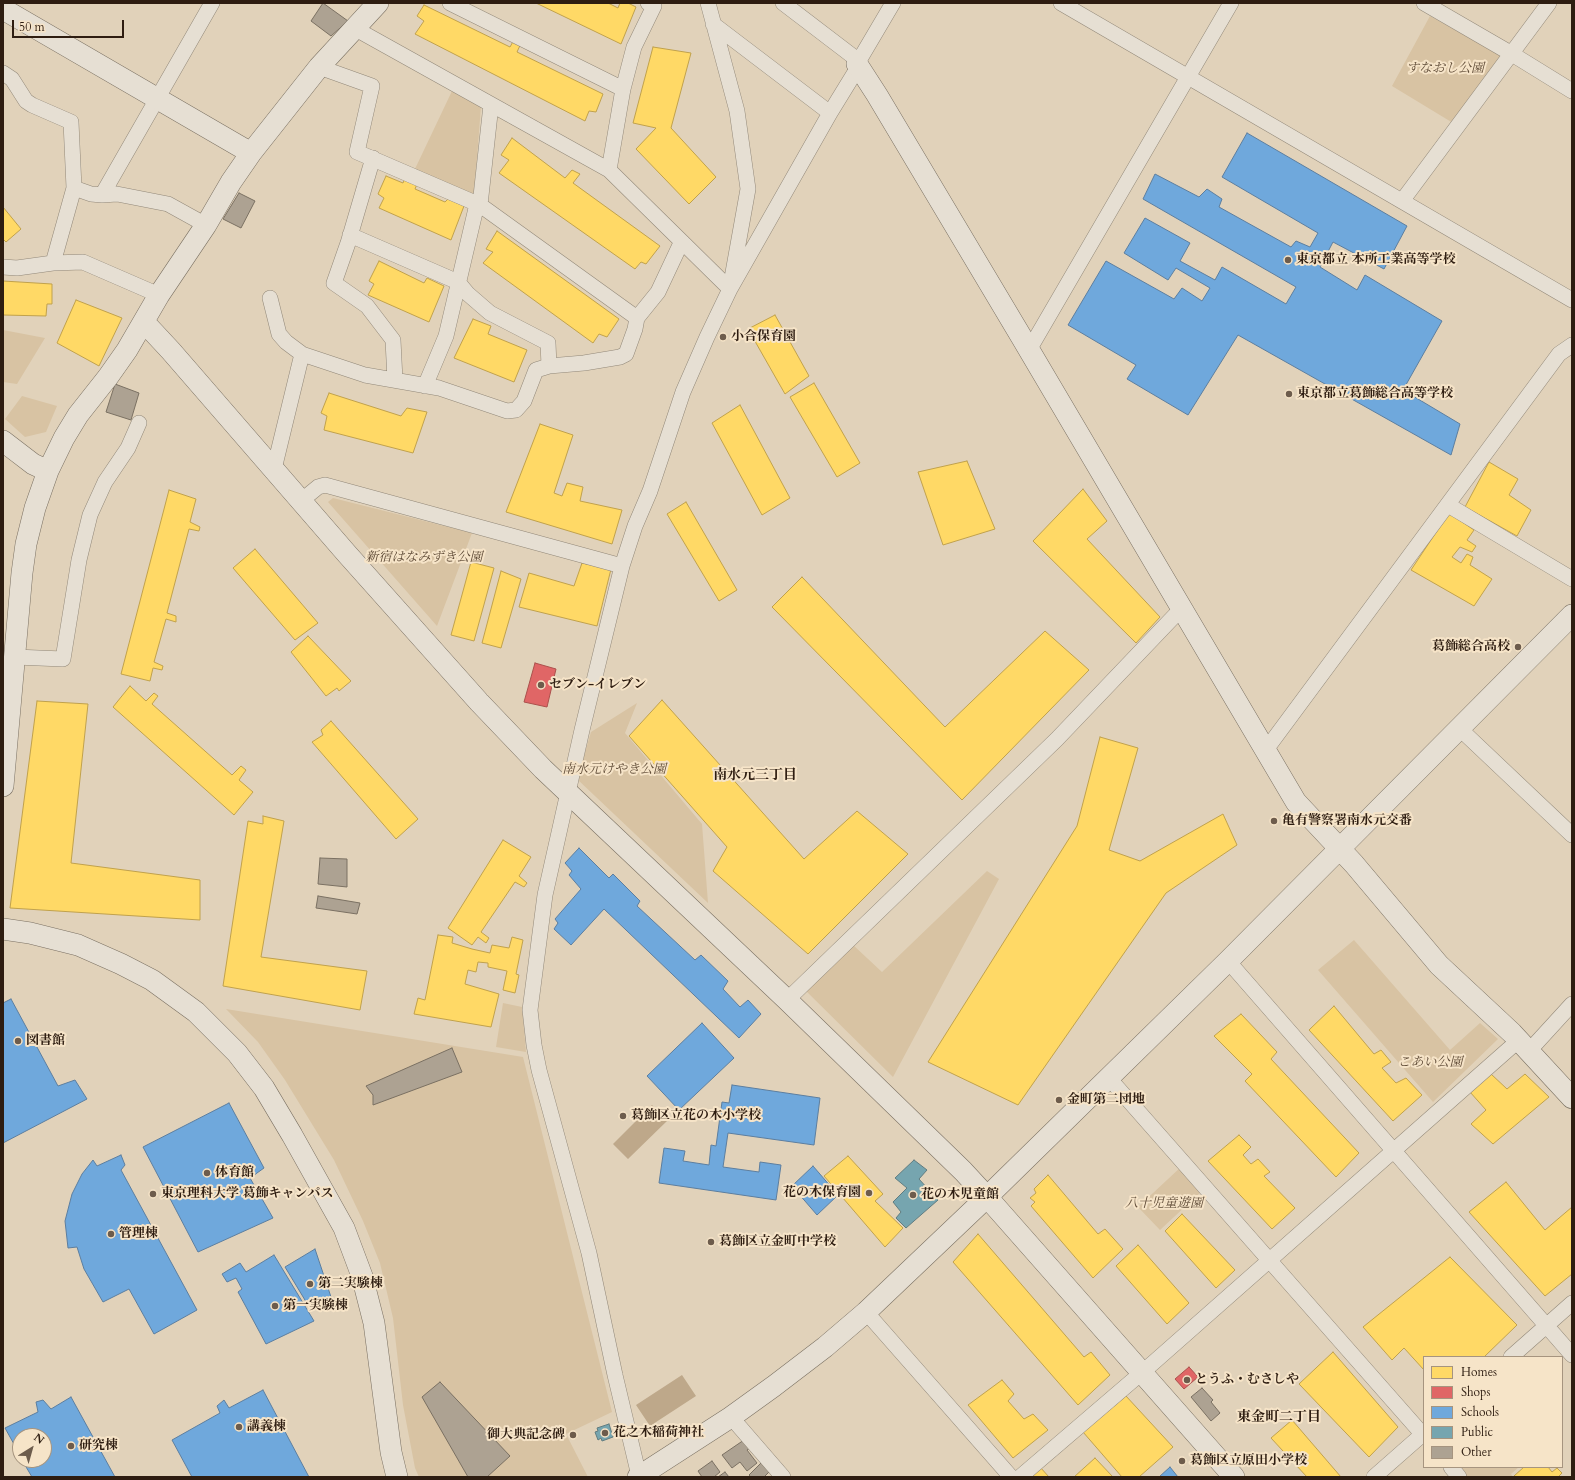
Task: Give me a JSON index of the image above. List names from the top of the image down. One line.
{"districts":["南水元三丁目","東金町二丁目"],"parks":["すなおし公園","新宿はなみずき公園","南水元けやき公園","こあい公園","八十児童遊園"],"places":["東京都立 本所工業高等学校","小合保育園","東京都立葛飾総合高等学校","葛飾総合高校","セブン-イレブン","亀有警察署南水元交番","図書館","金町第二団地","葛飾区立花の木小学校","体育館","花の木保育園","東京理科大学 葛飾キャンパス","花の木児童館","管理棟","葛飾区立金町中学校","第二実験棟","第一実験棟","とうふ・むさしや","講義棟","花之木稲荷神社","御大典記念碑","研究棟","葛飾区立原田小学校"],"legend":["Homes","Shops","Schools","Public","Other"],"scale_bar":"50 m","north":"top right"}
